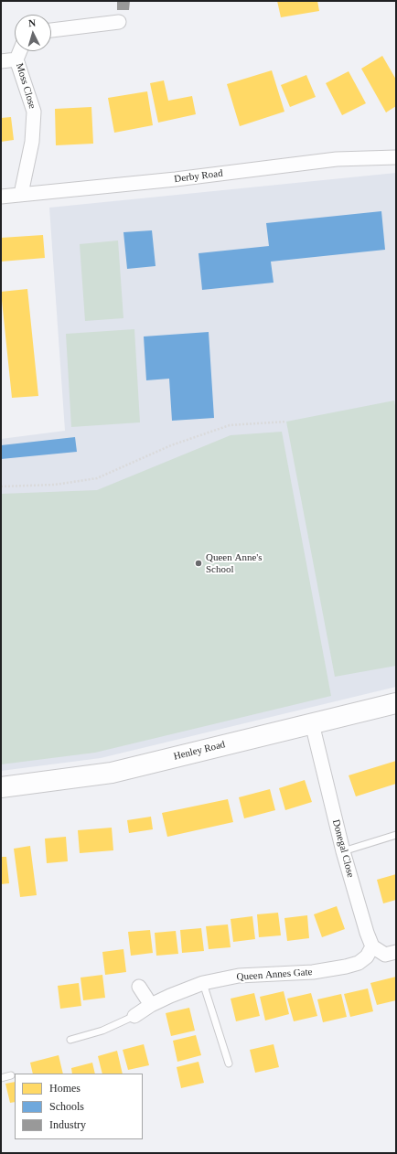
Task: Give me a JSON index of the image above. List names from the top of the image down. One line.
{"streets":{"main road":["Henley Road"],"street":["Moss Close","Derby Road","Donegal Close","Queen Annes Gate"]},"crossings":[["Moss Close","Derby Road"],["Henley Road","Donegal Close"],["Donegal Close","Queen Annes Gate"]],"places":["Queen Anne's School"],"legend":["Homes","Schools","Industry"],"north":"top"}
